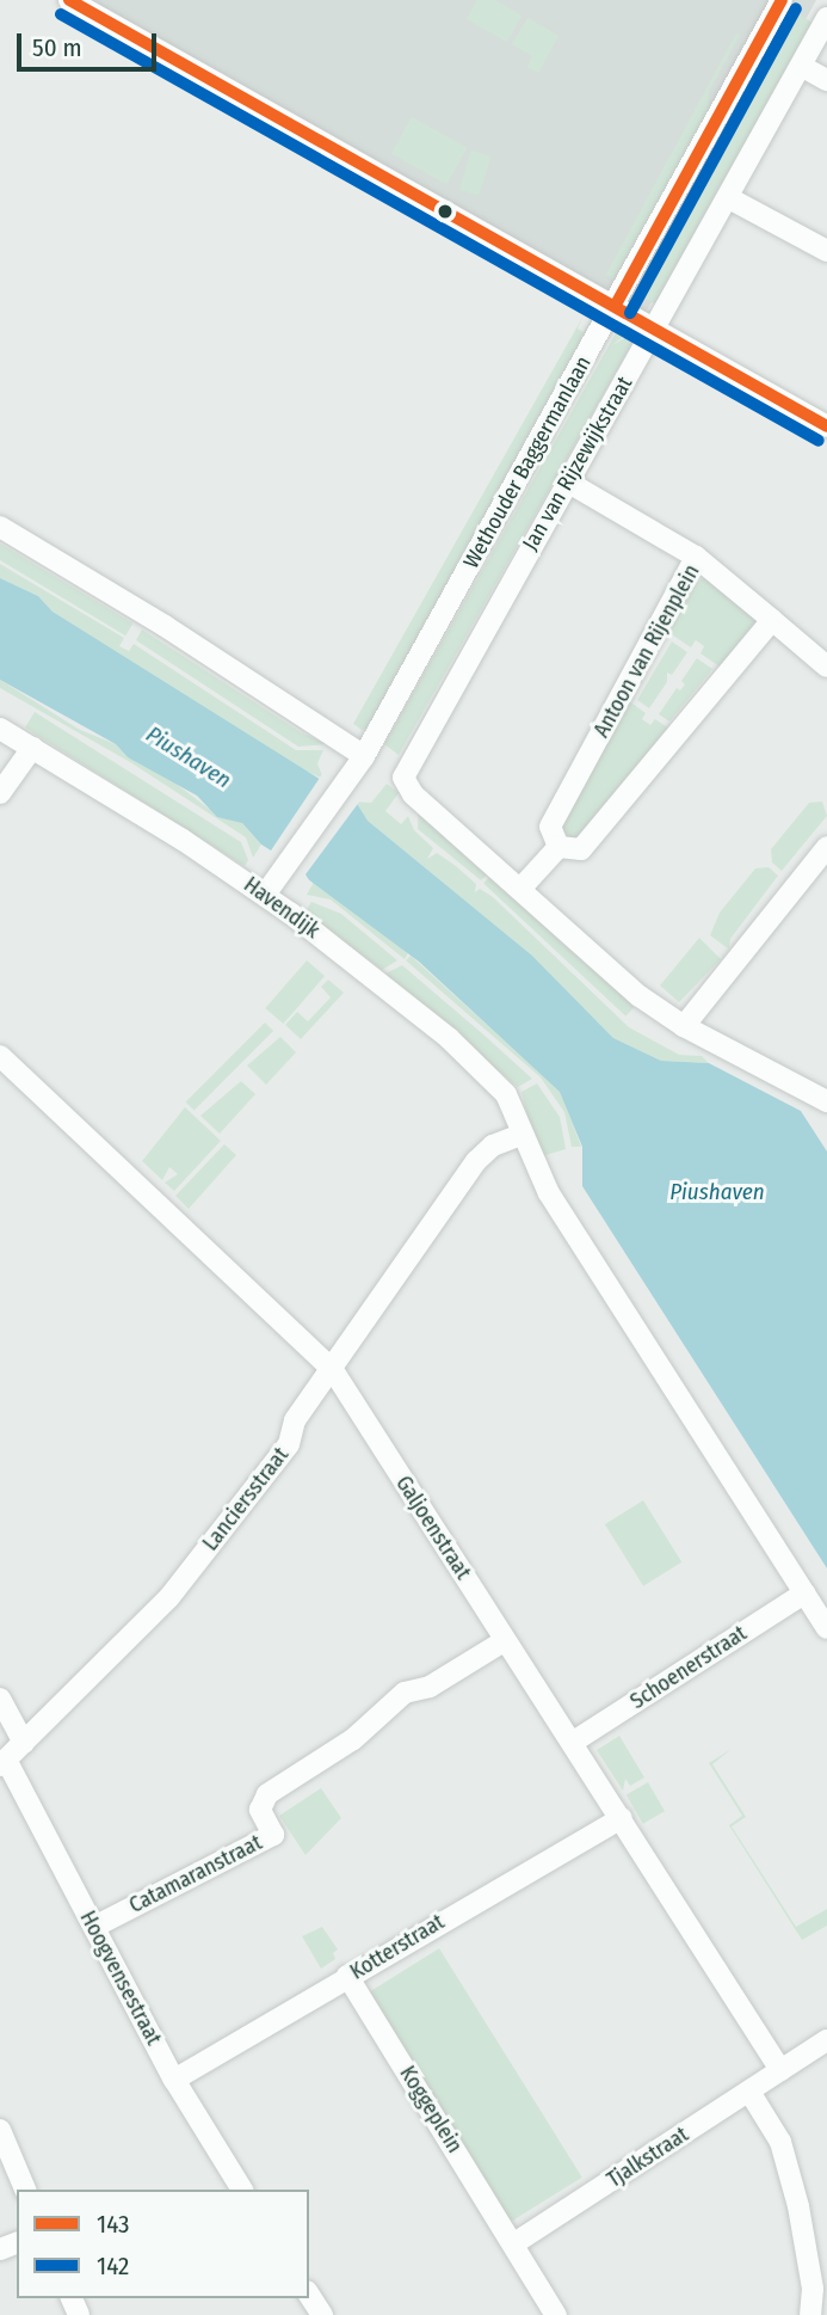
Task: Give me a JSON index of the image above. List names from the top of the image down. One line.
{"streets":{"street":["Wethouder Baggermanlaan","Jan van Rijzewijkstraat","Antoon van Rijenplein","Havendijk","Lanciersstraat","Galjoenstraat","Schoenerstraat","Catamaranstraat","Kotterstraat","Hoogvensestraat","Koggeplein","Tjalkstraat"]},"crossings":[["Wethouder Baggermanlaan","Havendijk"],["Havendijk","Lanciersstraat"],["Lanciersstraat","Galjoenstraat"],["Lanciersstraat","Hoogvensestraat"],["Galjoenstraat","Schoenerstraat"],["Galjoenstraat","Catamaranstraat"],["Galjoenstraat","Kotterstraat"],["Galjoenstraat","Tjalkstraat"],["Catamaranstraat","Hoogvensestraat"],["Kotterstraat","Hoogvensestraat"],["Kotterstraat","Koggeplein"],["Koggeplein","Tjalkstraat"]],"water":["Piushaven"],"lines":["transit line 143","transit line 142"],"legend":["143","142"],"scale_bar":"50 m"}
